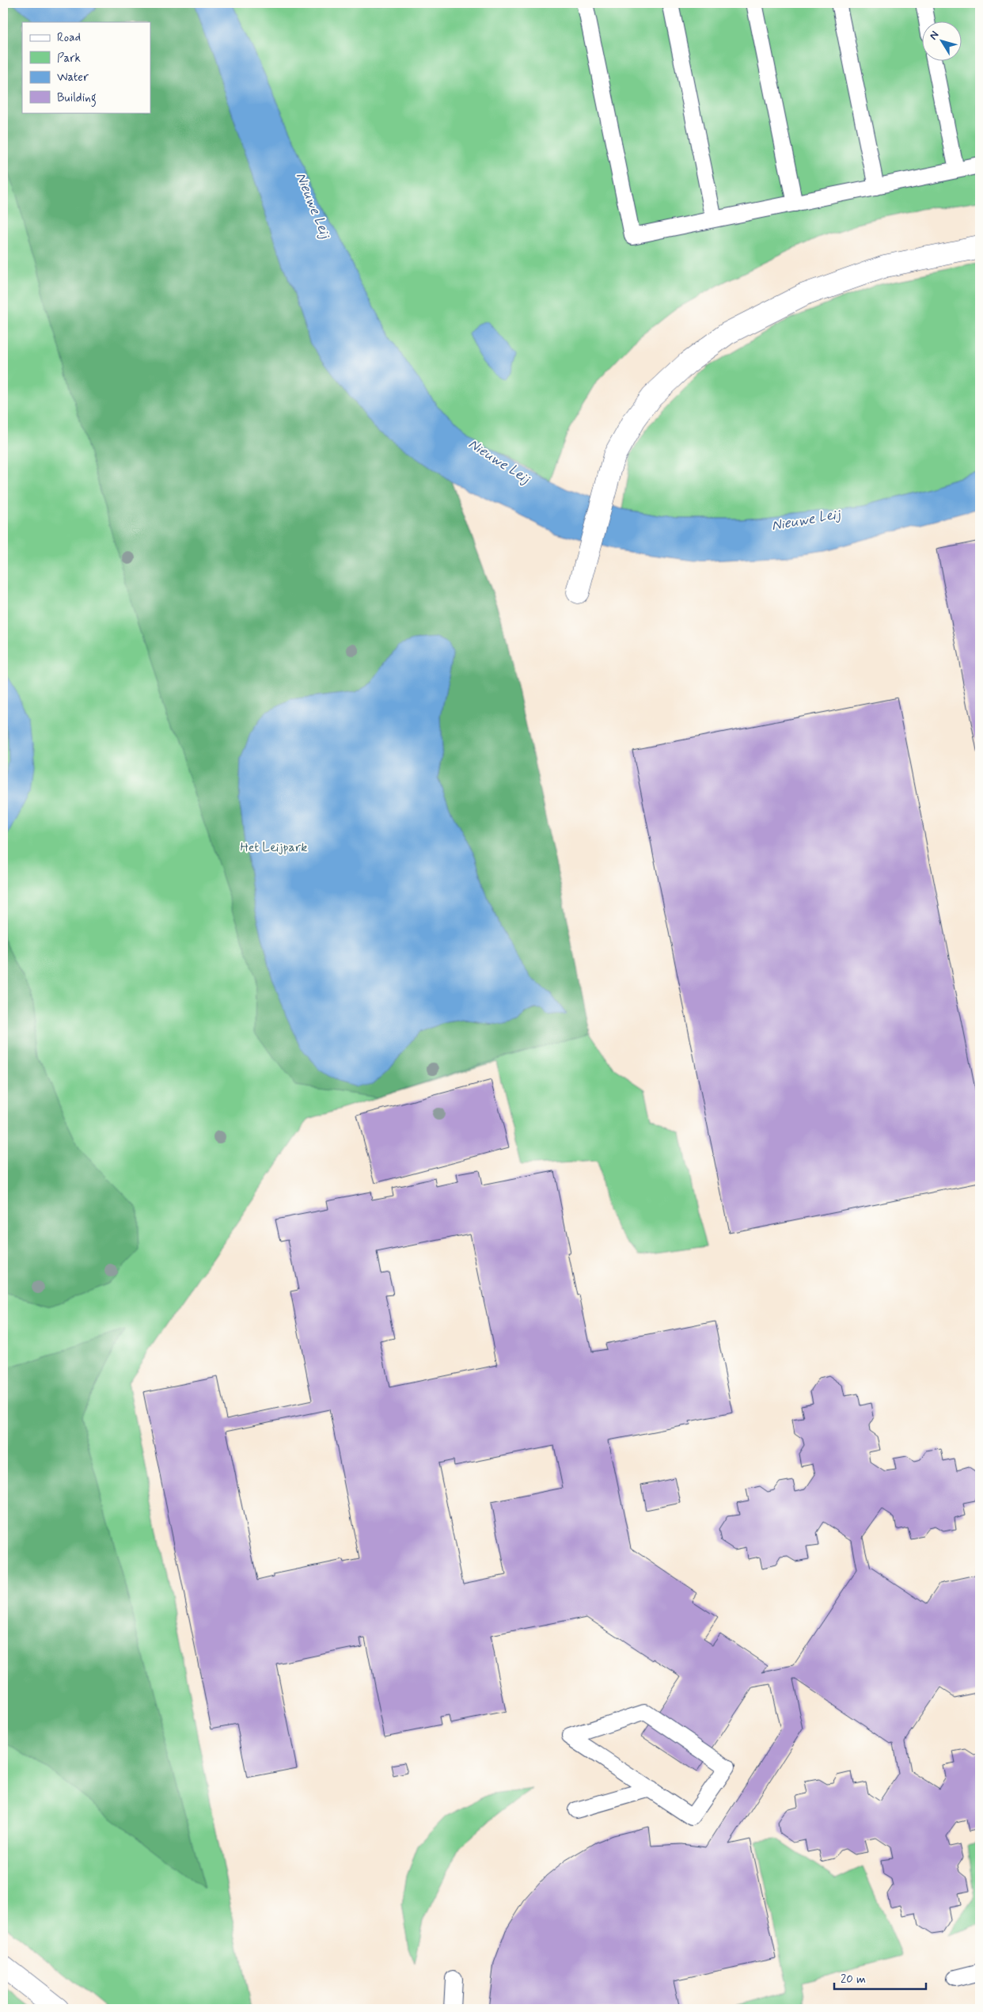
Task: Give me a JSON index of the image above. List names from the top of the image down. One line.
{"water":["Nieuwe Leij"],"parks":["Het Leijpark"],"legend":["Road","Park","Water","Building"],"scale_bar":"20 m","north":"top left"}
